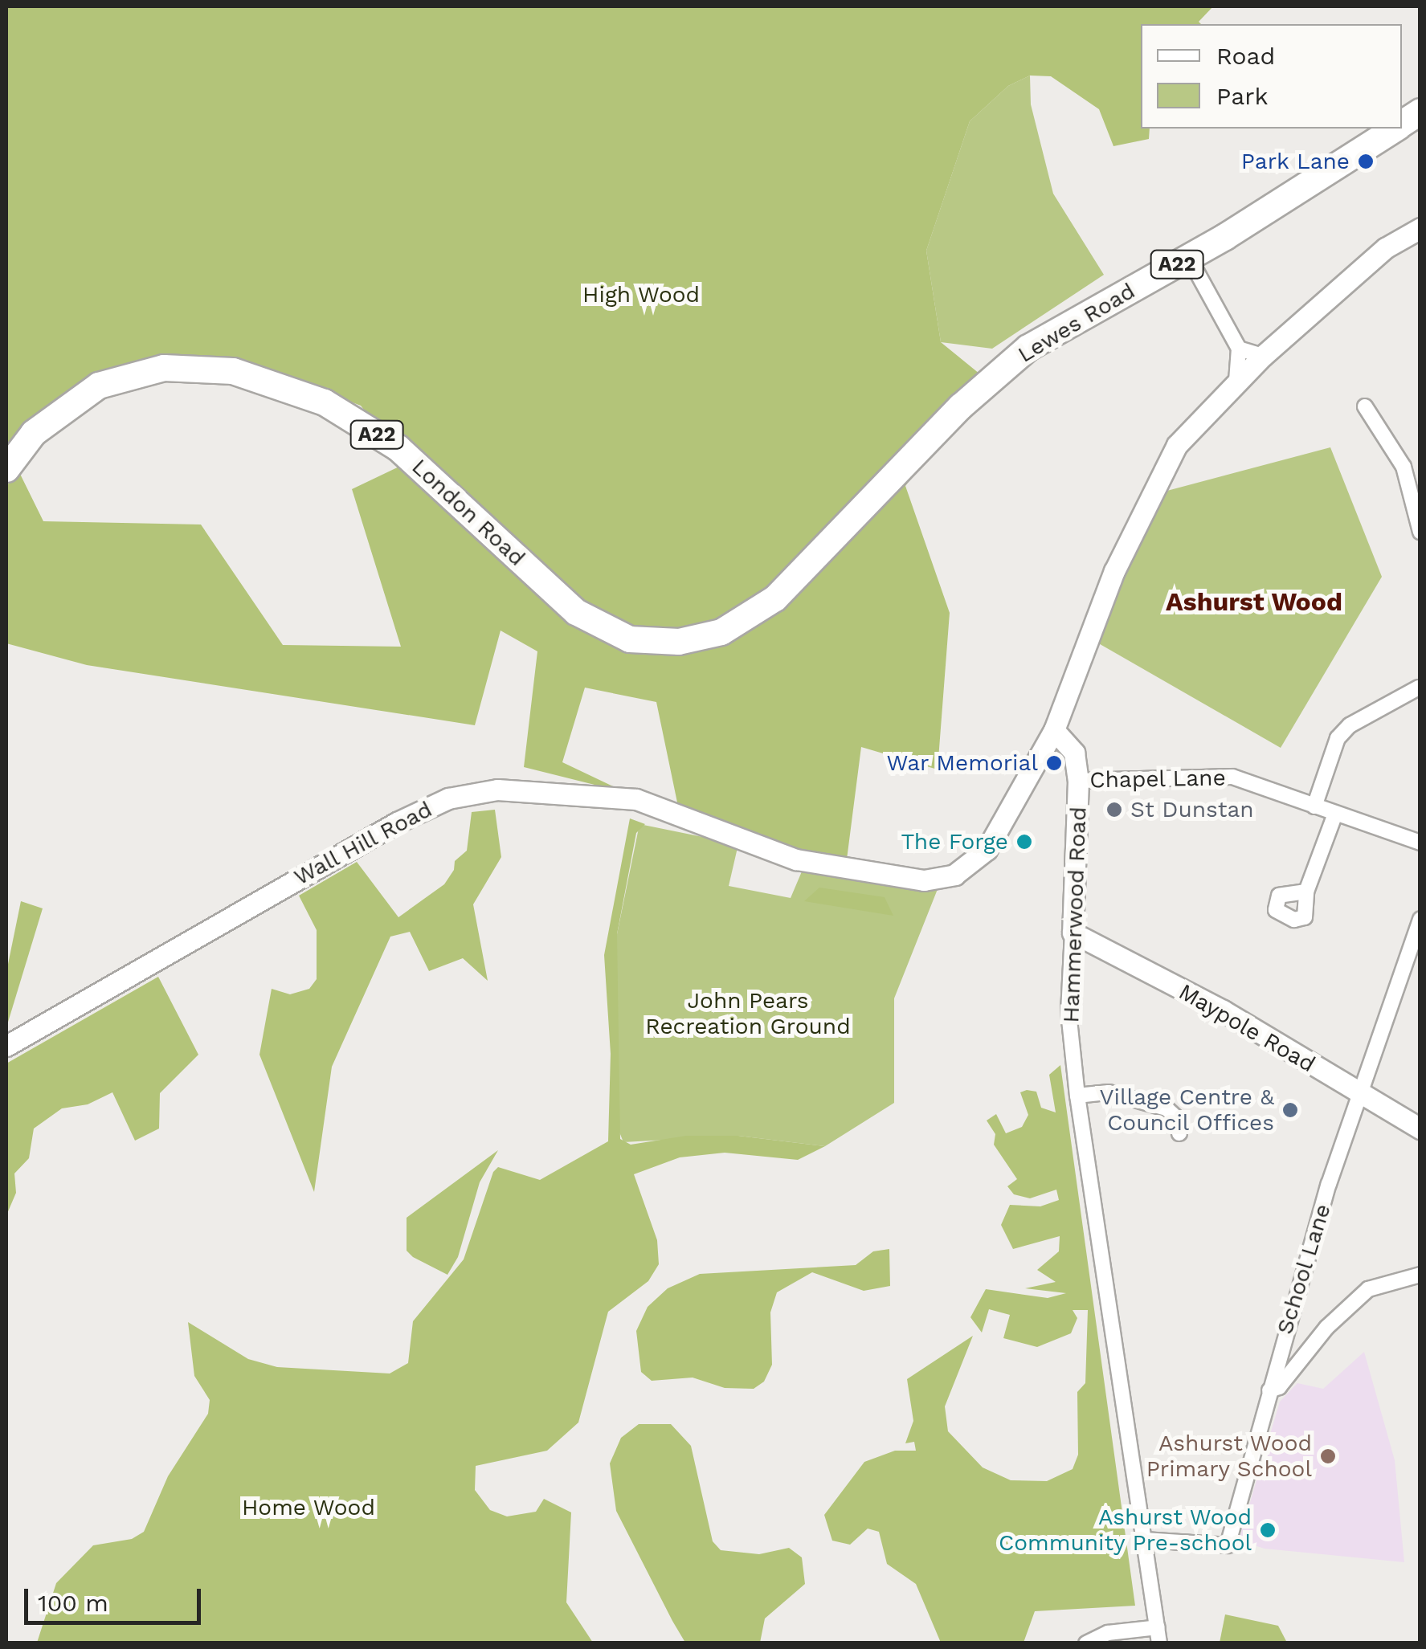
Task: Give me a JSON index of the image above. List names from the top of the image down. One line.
{"streets":{"highway":["A22","Lewes Road","London Road"],"street":["Chapel Lane","Wall Hill Road","Hammerwood Road","Maypole Road","School Lane"]},"crossings":[["Lewes Road","London Road"],["Chapel Lane","Hammerwood Road"],["Wall Hill Road","Hammerwood Road"],["Hammerwood Road","Maypole Road"],["Hammerwood Road","School Lane"],["Maypole Road","School Lane"]],"districts":["Ashurst Wood"],"parks":["High Wood","John Pears Recreation Ground","Home Wood"],"places":["Park Lane","War Memorial","St Dunstan","The Forge","Village Centre & Council Offices","Ashurst Wood Primary School","Ashurst Wood Community Pre-school"],"legend":["Road","Park"],"scale_bar":"100 m"}
